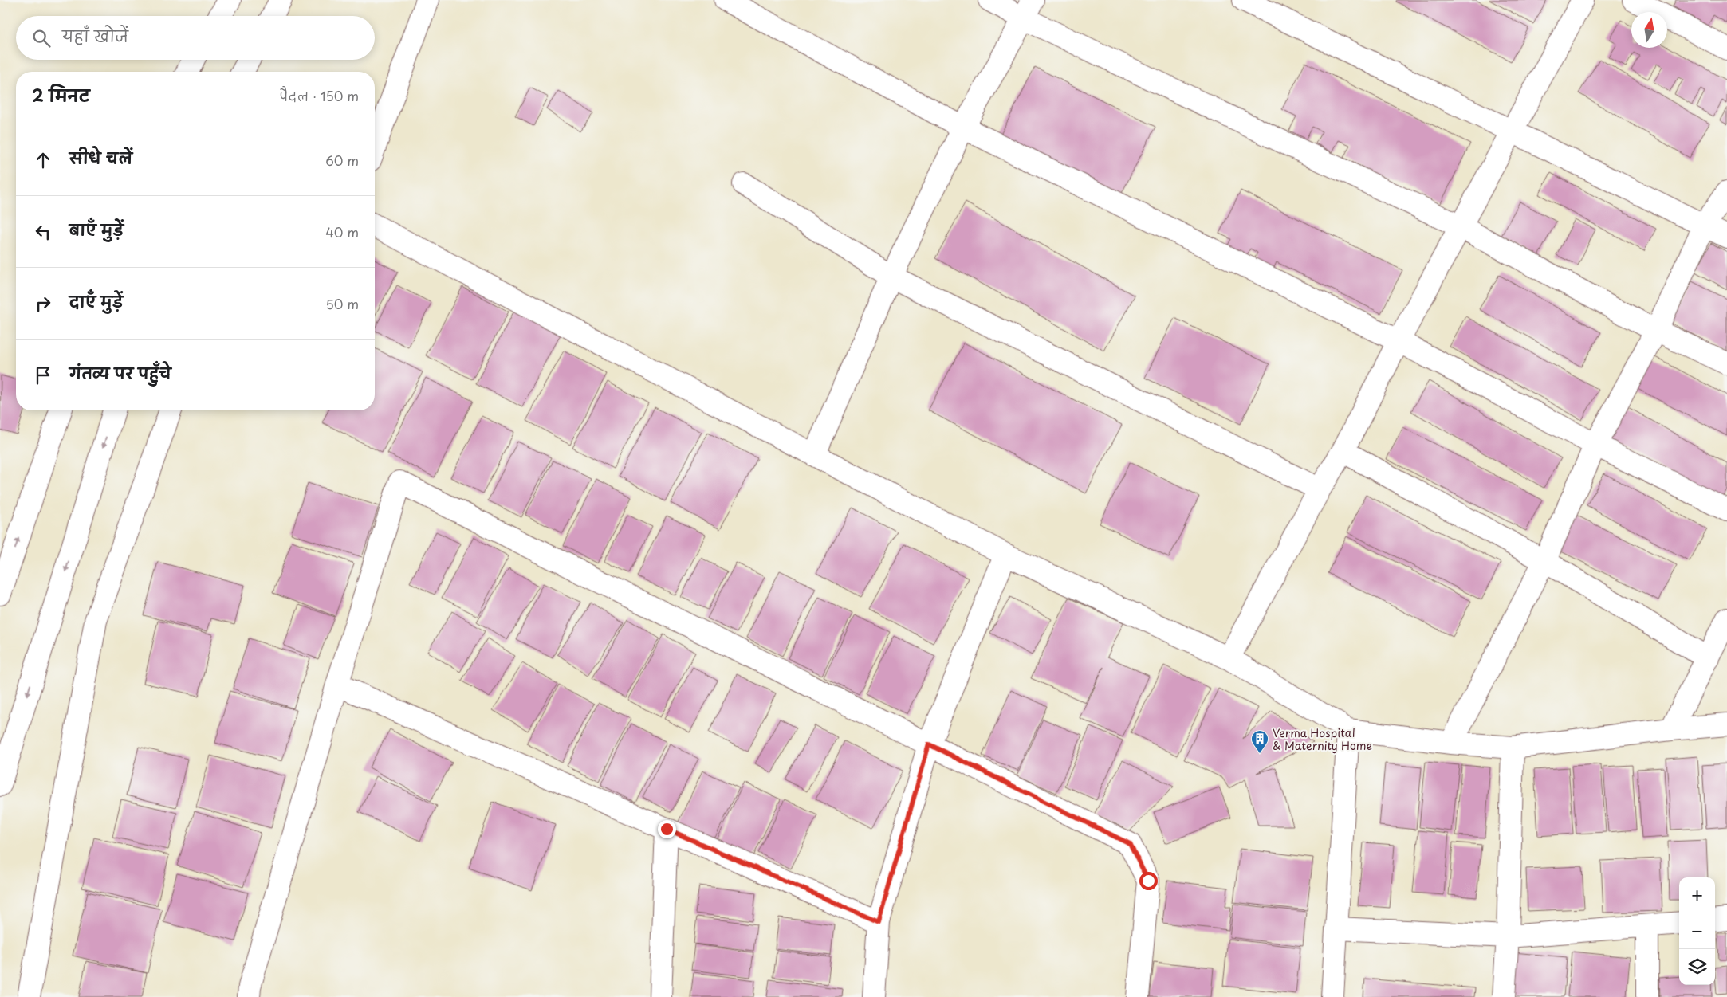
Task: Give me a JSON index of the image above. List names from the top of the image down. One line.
{"places":{"building":["Verma Hospital & Maternity Home"]},"north":"top","page":{"search":"यहाँ खोजें","heading":["2 मिनट","पैदल · 150 m"],"list":[["सीधे चलें","60 m"],["बाएँ मुड़ें","40 m"],["दाएँ मुड़ें","50 m"],"गंतव्य पर पहुँचे"],"map_buttons":["+","−"]}}
